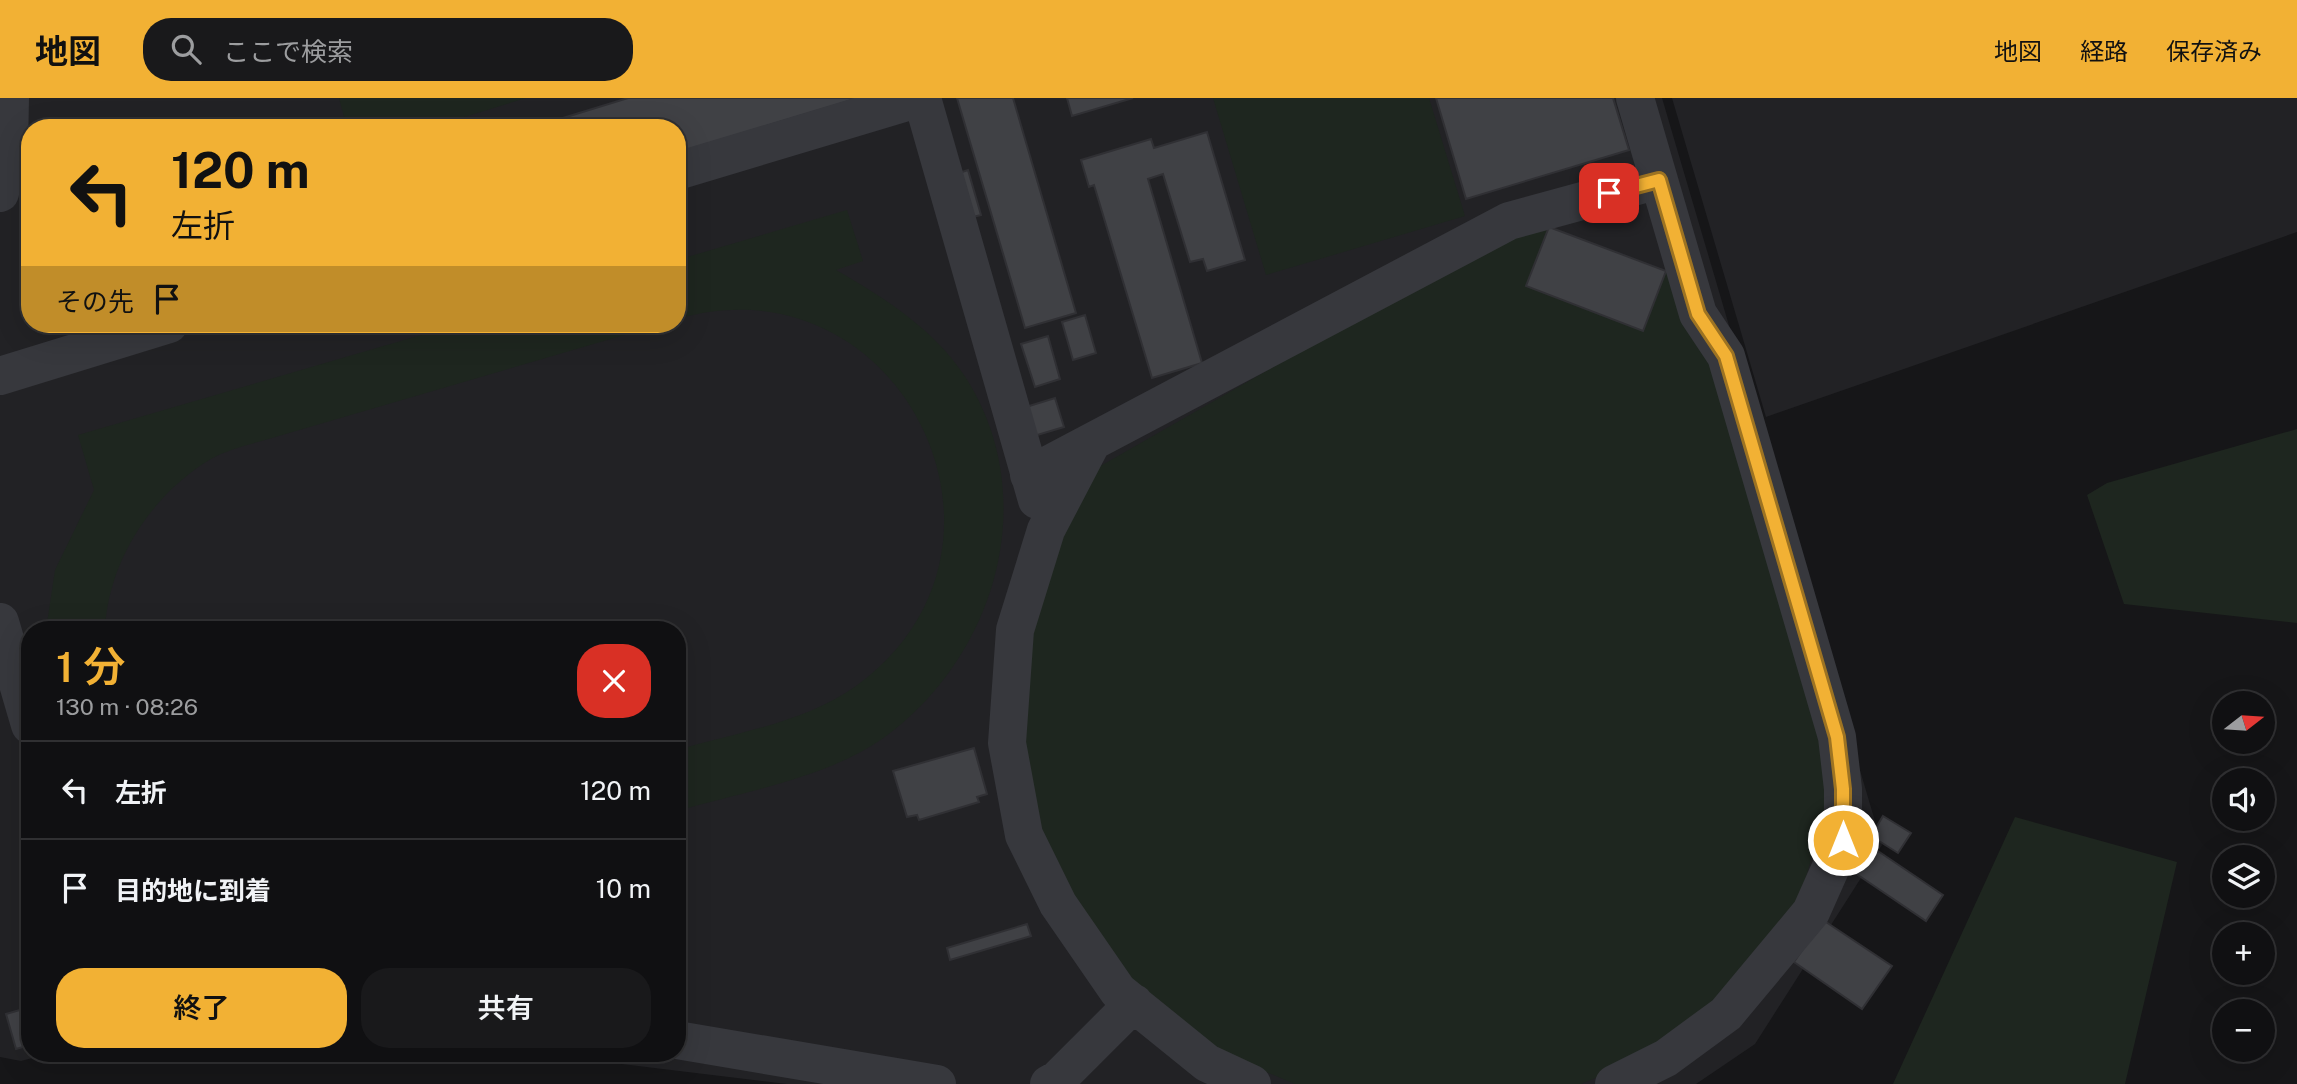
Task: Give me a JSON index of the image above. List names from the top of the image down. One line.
{"north":"right","page":{"header":"地図","search":"ここで検索","nav":["地図","経路","保存済み"],"turn":["120 m","左折"],"then":"その先","heading":["1 分","130 m · 08:26"],"map_buttons":["+","−"],"list":[{"name":"左折","value":"120 m"},{"name":"目的地に到着","value":"10 m"}],"buttons":["終了","共有"]}}
